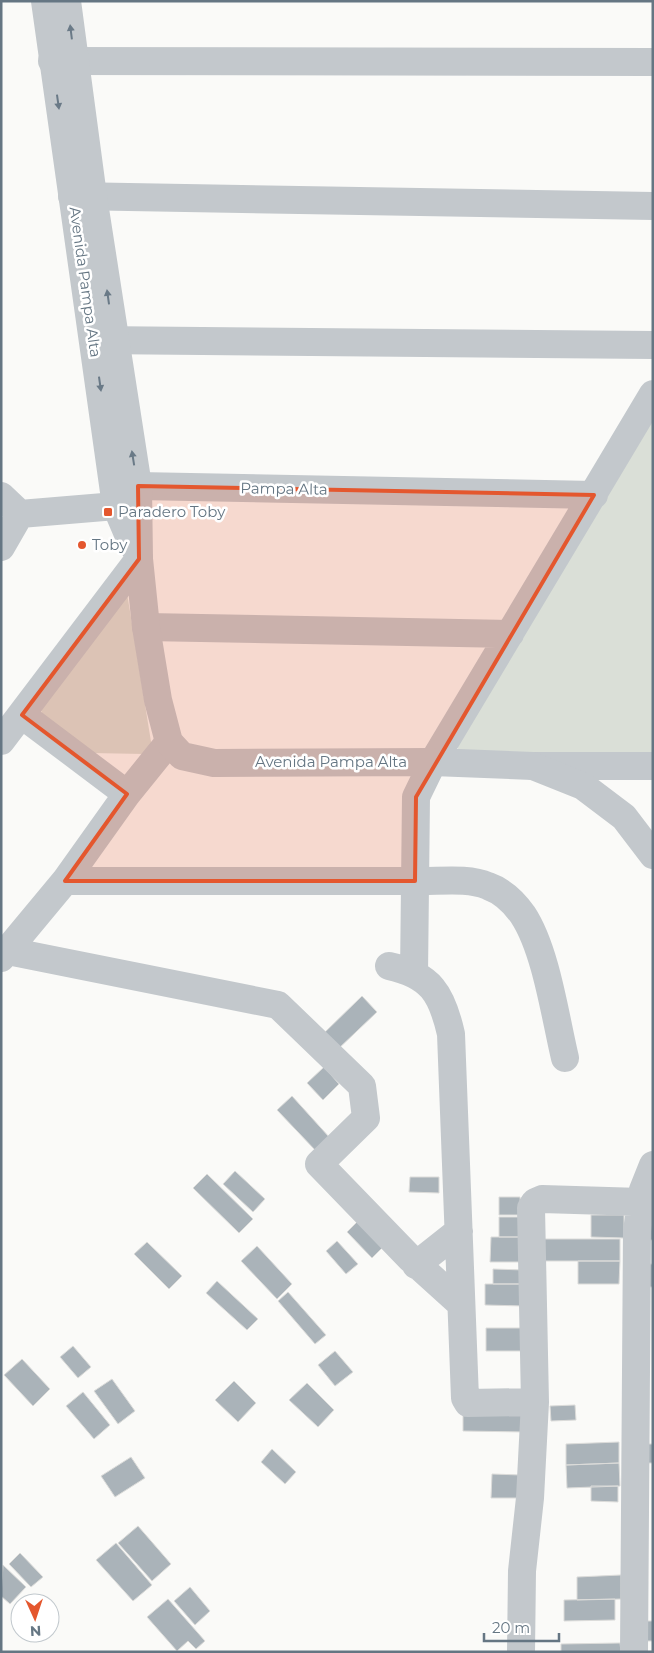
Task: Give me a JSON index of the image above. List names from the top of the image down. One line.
{"streets":{"street":["Avenida Pampa Alta","Pampa Alta"]},"crossings":[["Avenida Pampa Alta","Pampa Alta"]],"places":{"transit":["Paradero Toby"],"other":["Toby"]},"scale_bar":"20 m","north":"bottom"}
